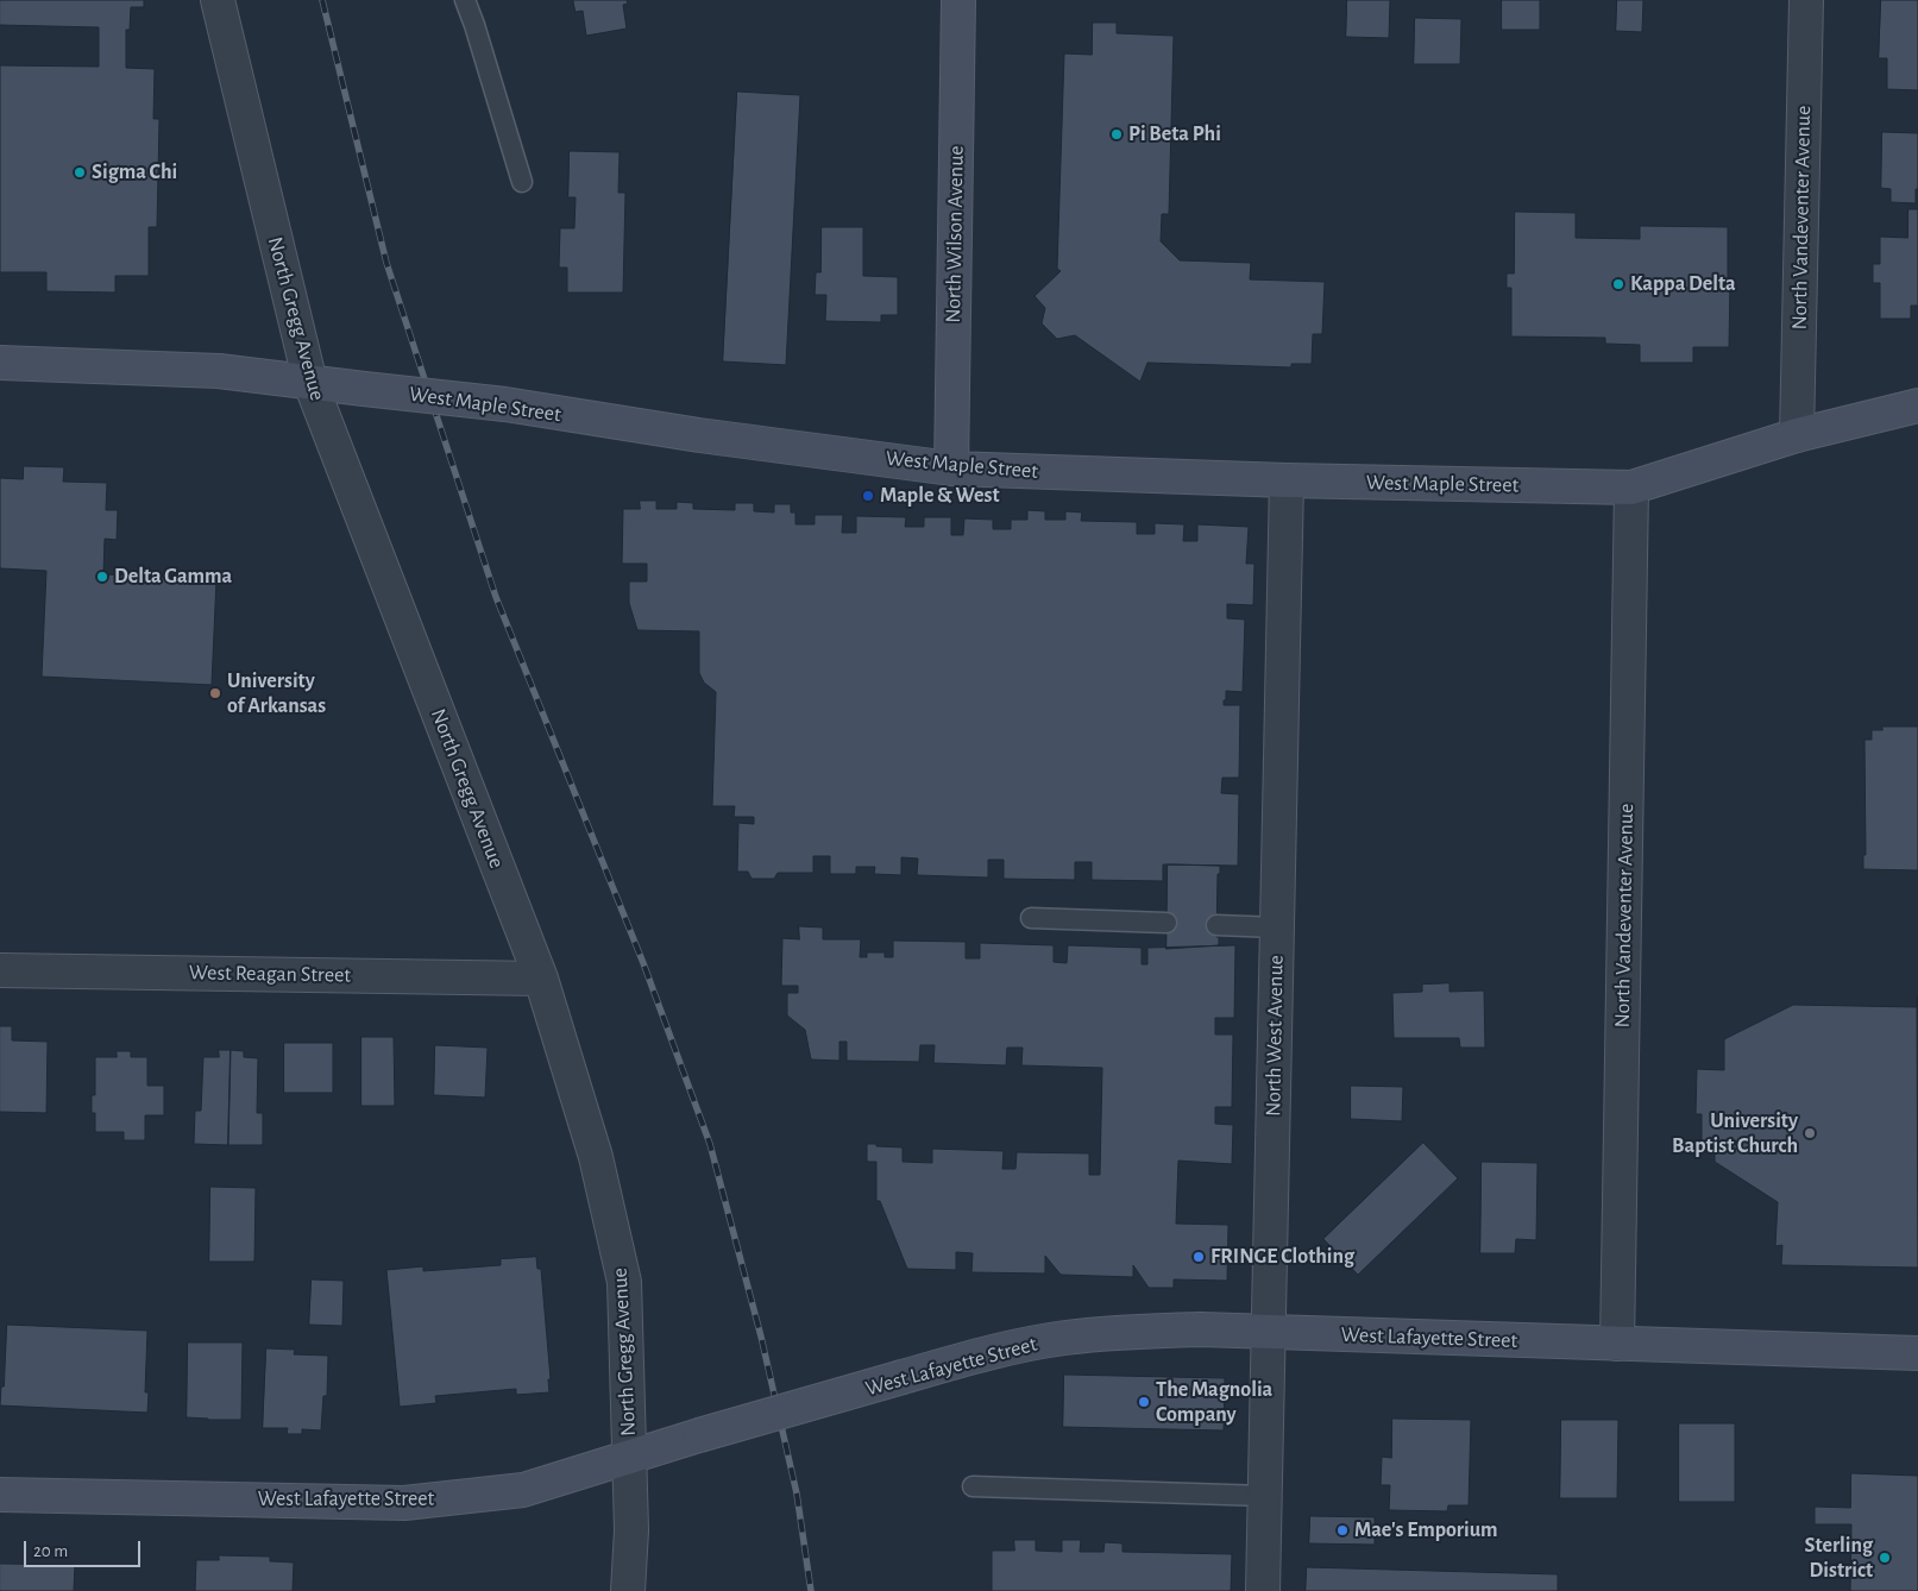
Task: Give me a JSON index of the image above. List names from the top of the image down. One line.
{"streets":{"street":["North Vandeventer Avenue","North Wilson Avenue","North Gregg Avenue","West Maple Street","West Reagan Street","North West Avenue","West Lafayette Street"]},"crossings":[["North Vandeventer Avenue","West Maple Street"],["North Vandeventer Avenue","West Lafayette Street"],["North Wilson Avenue","West Maple Street"],["North Gregg Avenue","West Maple Street"],["North Gregg Avenue","West Reagan Street"],["North Gregg Avenue","West Lafayette Street"],["West Maple Street","North West Avenue"],["North West Avenue","West Lafayette Street"]],"places":["Pi Beta Phi","Sigma Chi","Kappa Delta","Maple & West","Delta Gamma","University of Arkansas","University Baptist Church","FRINGE Clothing","The Magnolia Company","Mae's Emporium","Sterling District"],"scale_bar":"20 m"}
